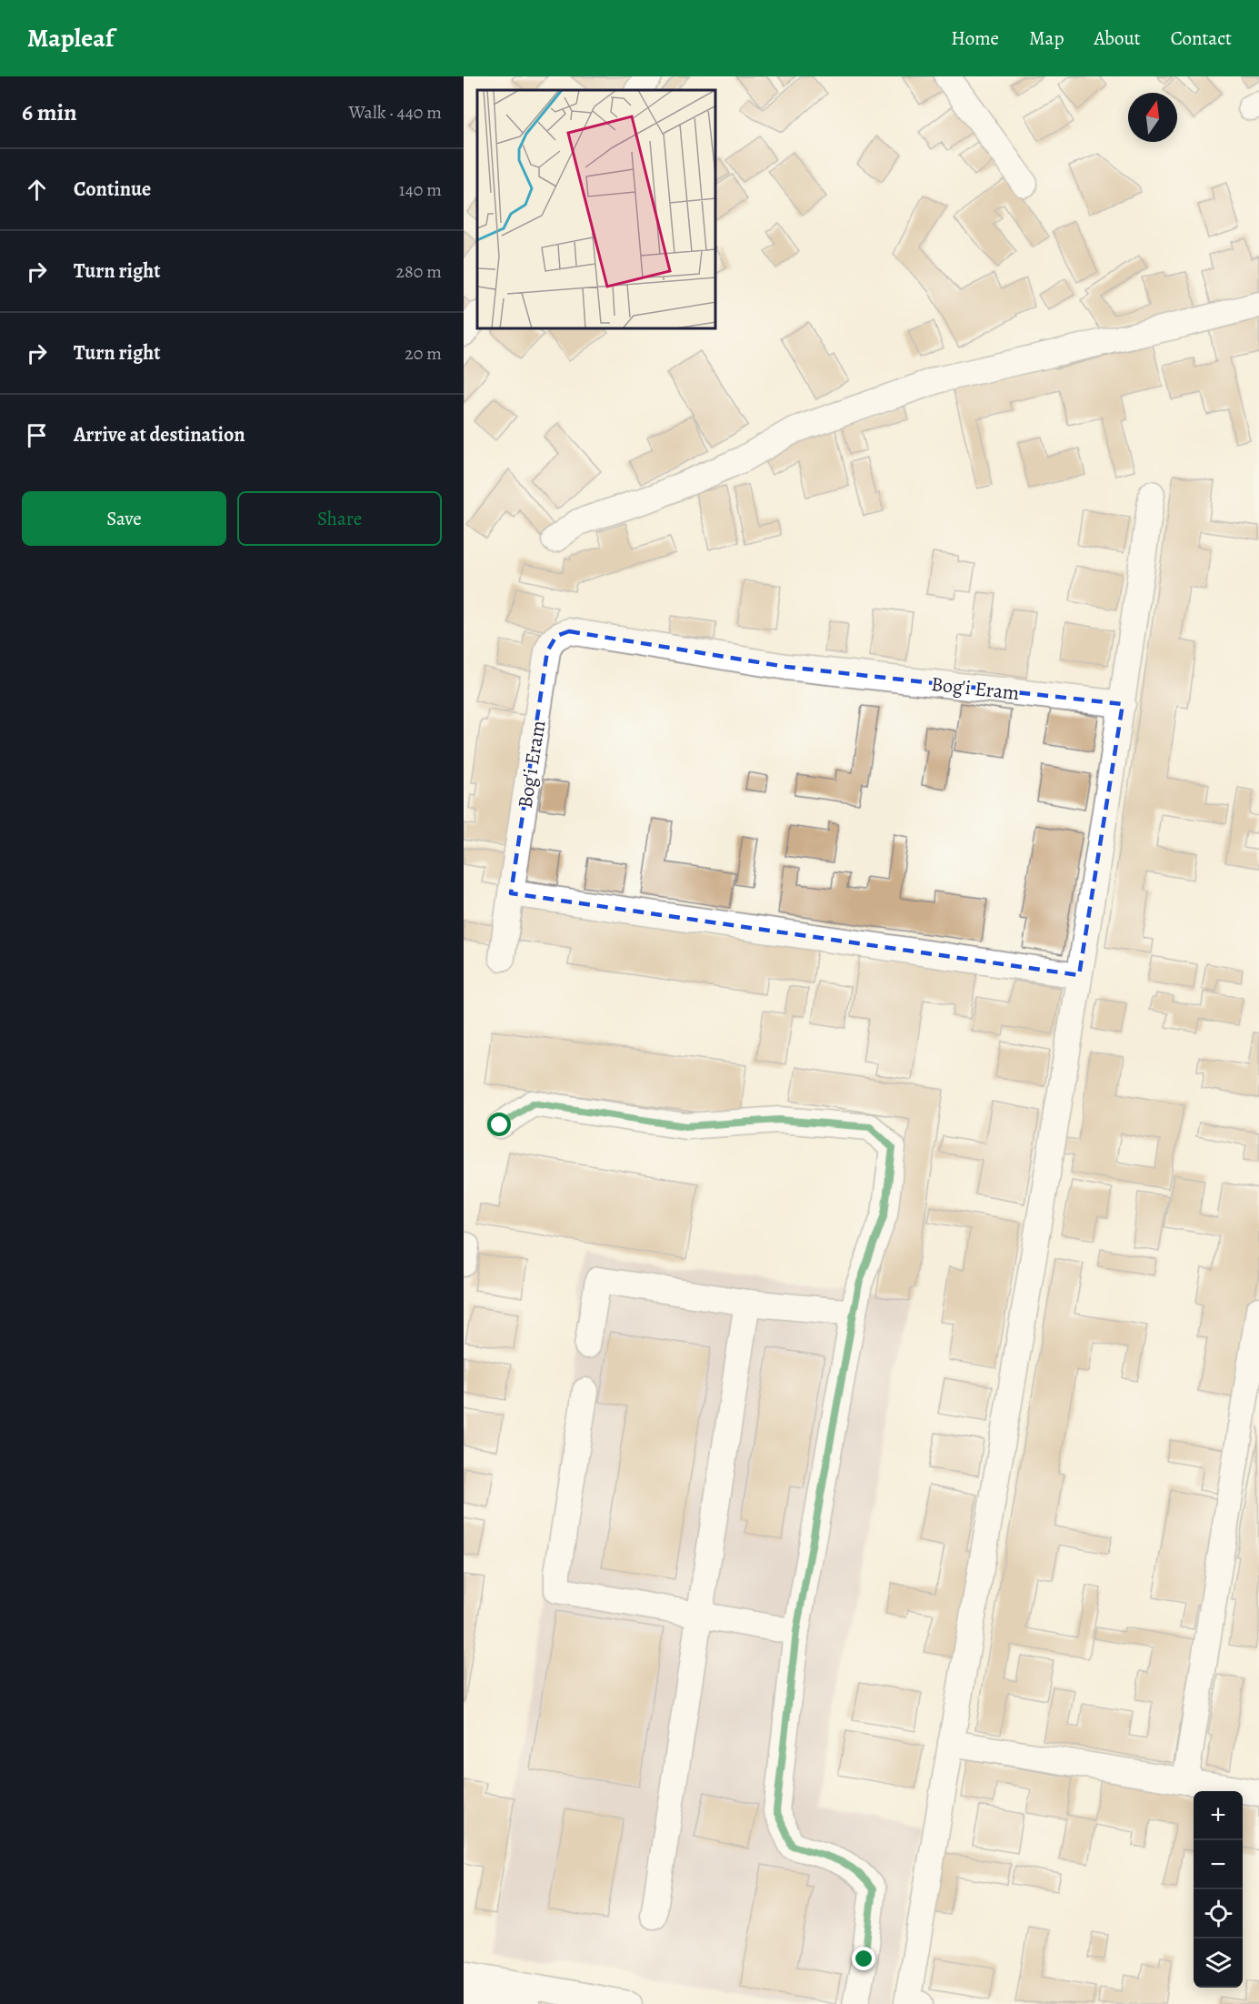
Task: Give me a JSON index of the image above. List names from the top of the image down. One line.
{"streets":{"street":["Bog'i Eram"]},"north":"top","page":{"header":"Mapleaf","nav":["Home","Map","About","Contact"],"heading":["6 min","Walk · 440 m"],"list":[["Continue","140 m"],["Turn right","280 m"],["Turn right","20 m"],"Arrive at destination"],"buttons":["Save","Share"],"map_buttons":["+","−"]}}
